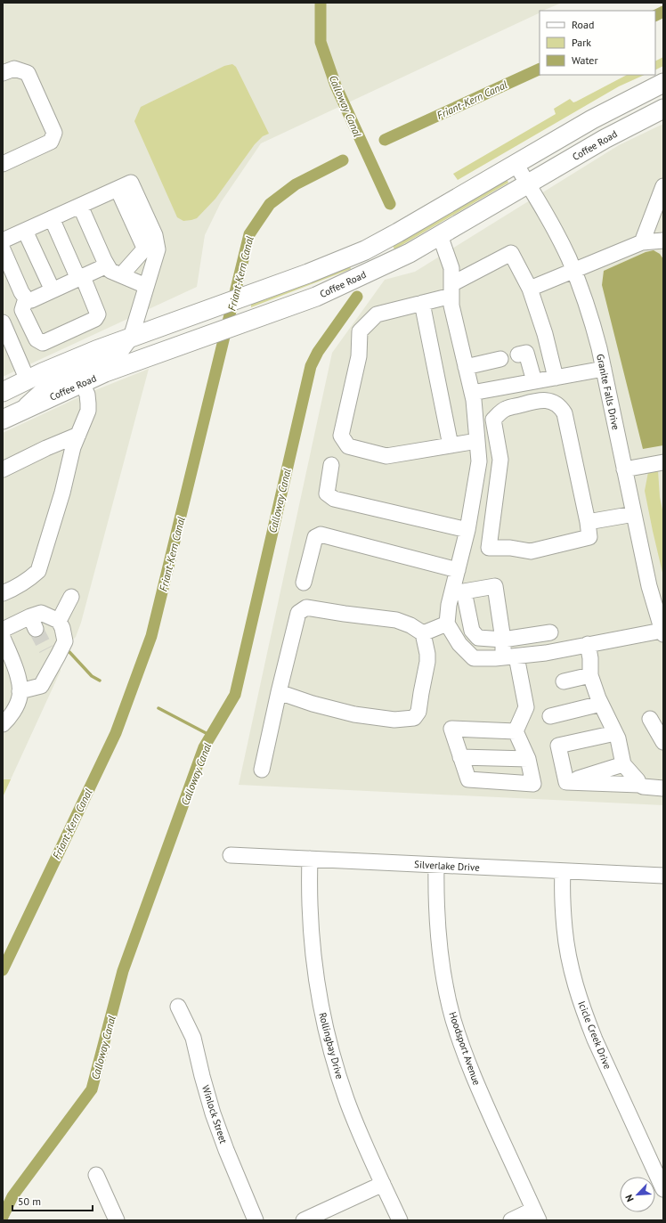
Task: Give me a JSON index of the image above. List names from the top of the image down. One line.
{"streets":{"main road":["Coffee Road"],"street":["Granite Falls Drive","Silverlake Drive","Icicle Creek Drive","Rollingbay Drive","Hoodsport Avenue","Winlock Street"]},"crossings":[["Coffee Road","Granite Falls Drive"],["Silverlake Drive","Icicle Creek Drive"],["Silverlake Drive","Rollingbay Drive"],["Silverlake Drive","Hoodsport Avenue"]],"water":["Friant-Kern Canal","Calloway Canal"],"legend":["Road","Park","Water"],"scale_bar":"50 m","north":"bottom left"}
